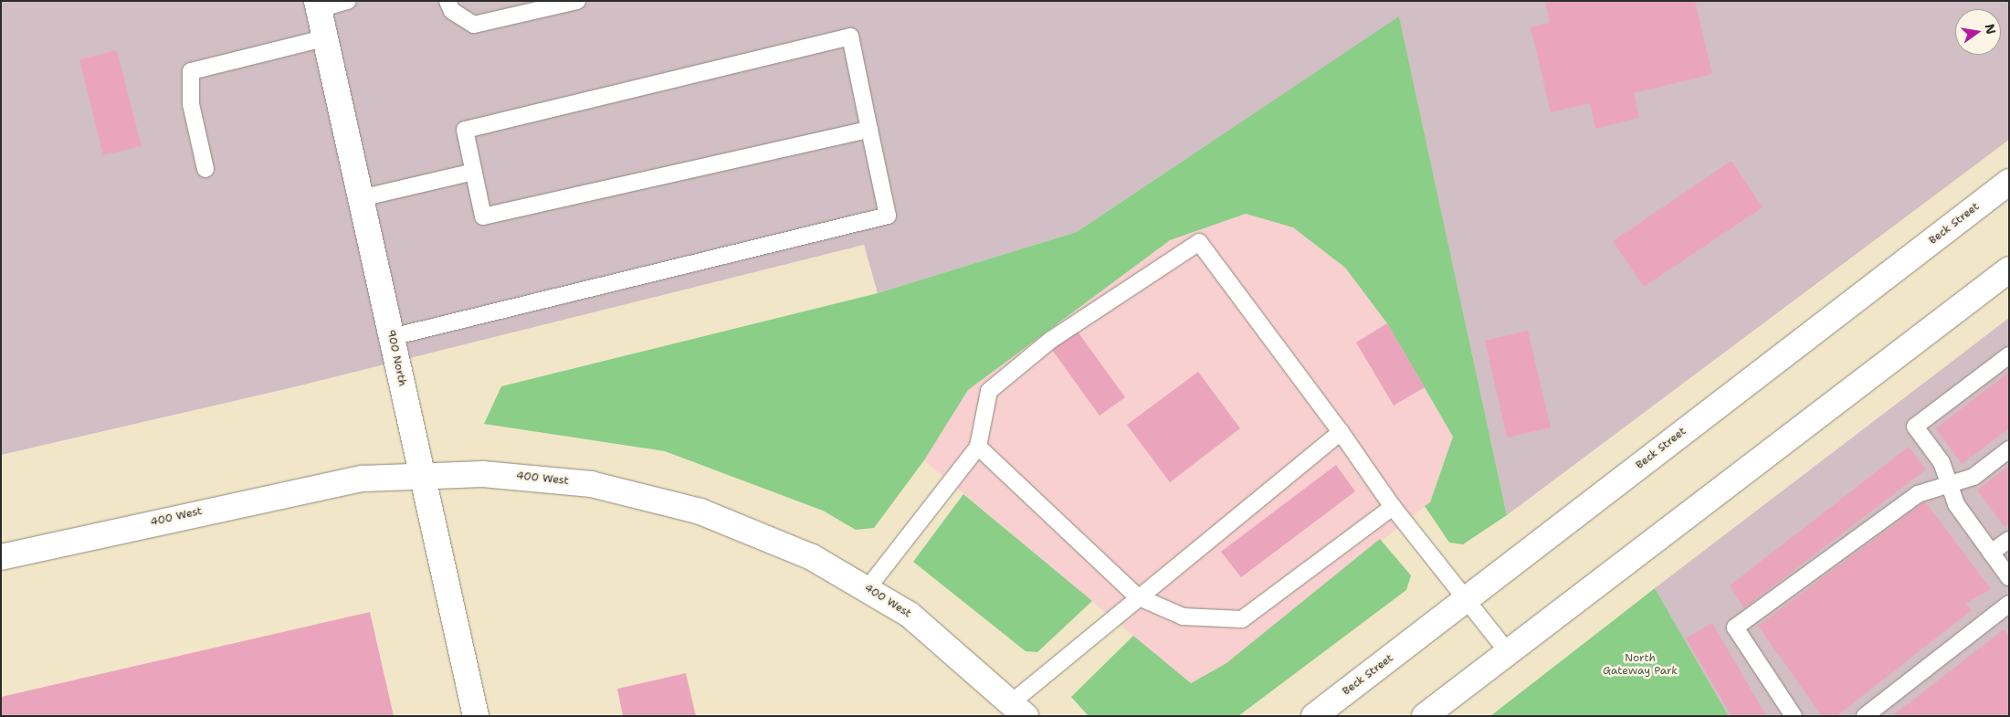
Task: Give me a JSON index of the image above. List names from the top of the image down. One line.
{"streets":{"street":["Beck Street","900 North","400 West"]},"crossings":[["900 North","400 West"]],"parks":["North Gateway Park"],"north":"right"}
